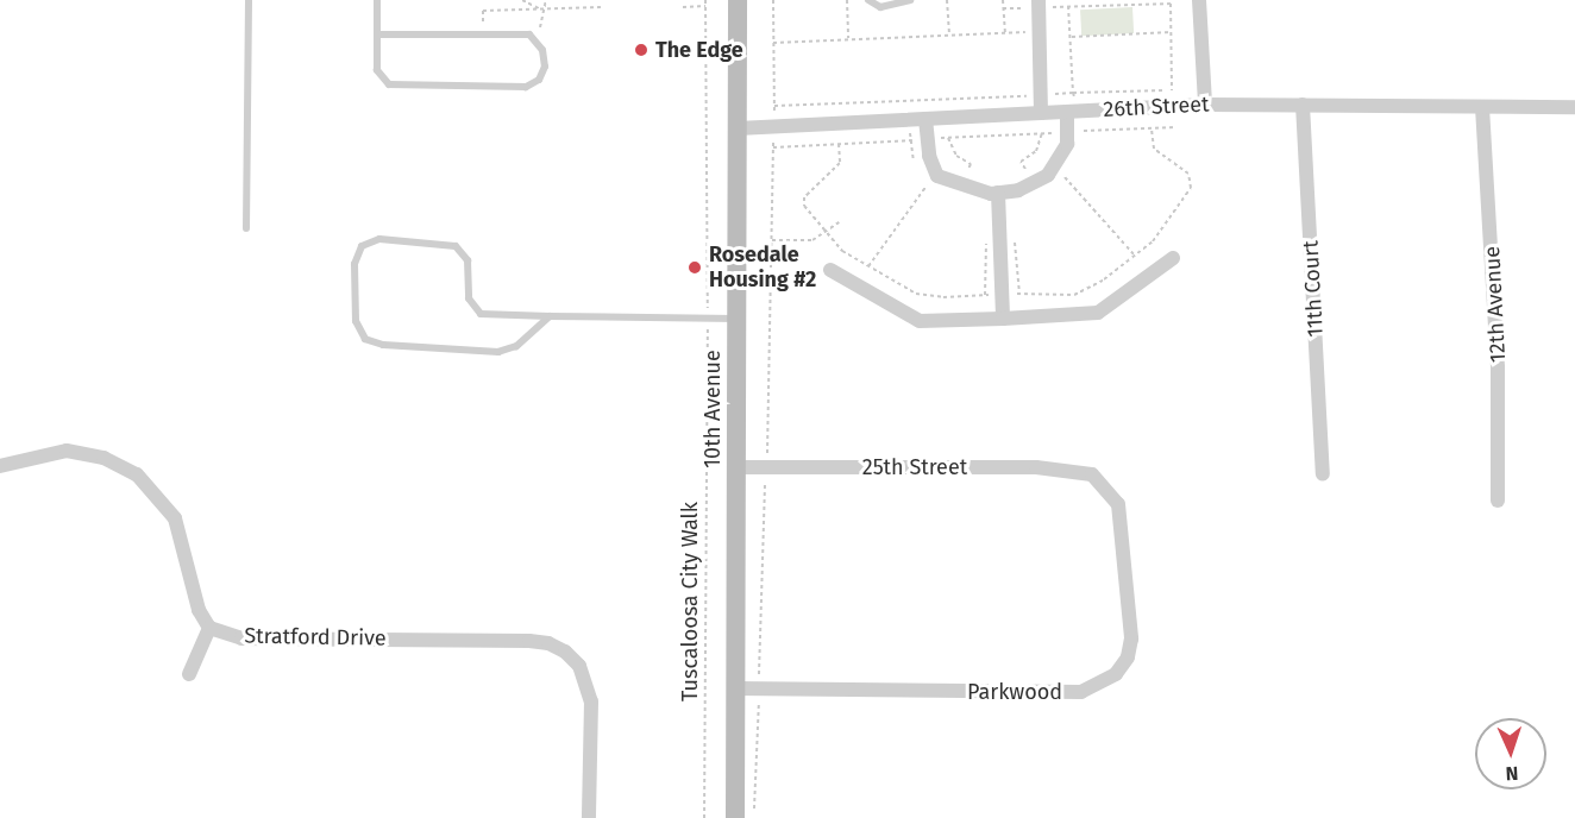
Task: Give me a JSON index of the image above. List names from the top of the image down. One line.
{"streets":{"main road":["10th Avenue"],"street":["26th Street","11th Court","12th Avenue","25th Street","Stratford Drive","Parkwood"],"path":["Tuscaloosa City Walk"]},"crossings":[["26th Street","11th Court"],["26th Street","12th Avenue"],["26th Street","10th Avenue"],["10th Avenue","25th Street"],["10th Avenue","Parkwood"],["25th Street","Parkwood"]],"places":["The Edge","Rosedale Housing #2"],"north":"bottom"}
